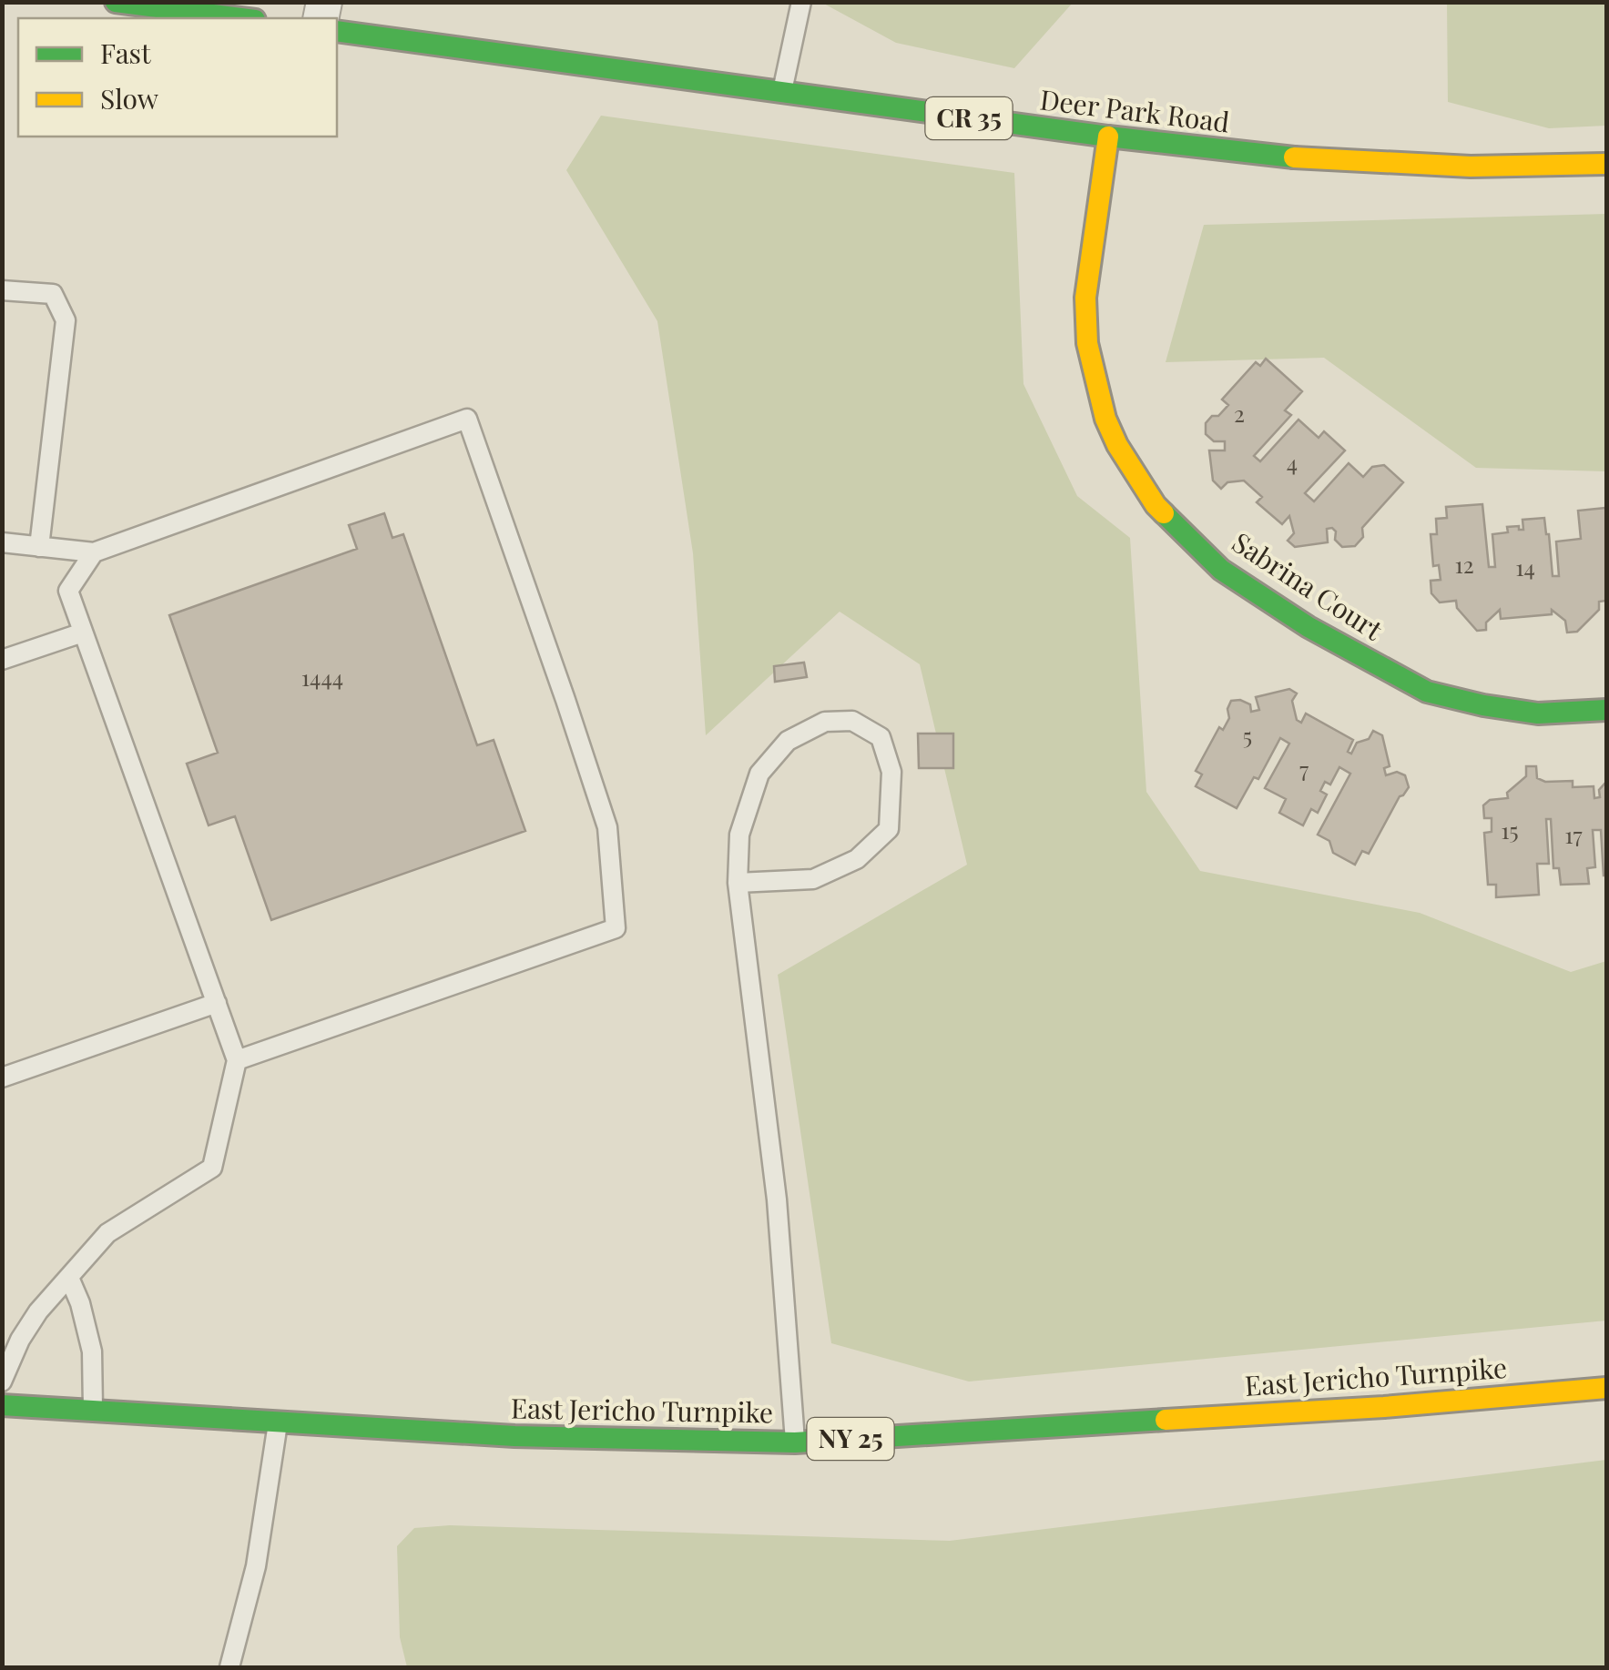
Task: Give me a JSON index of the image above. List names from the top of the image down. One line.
{"streets":{"main road":["Deer Park Road","CR 35","Sabrina Court","East Jericho Turnpike","NY 25"]},"crossings":[["Deer Park Road","Sabrina Court"]],"house_numbers":["2","4","12","14","1444","5","7","15","17"],"legend":["Fast","Slow"]}
